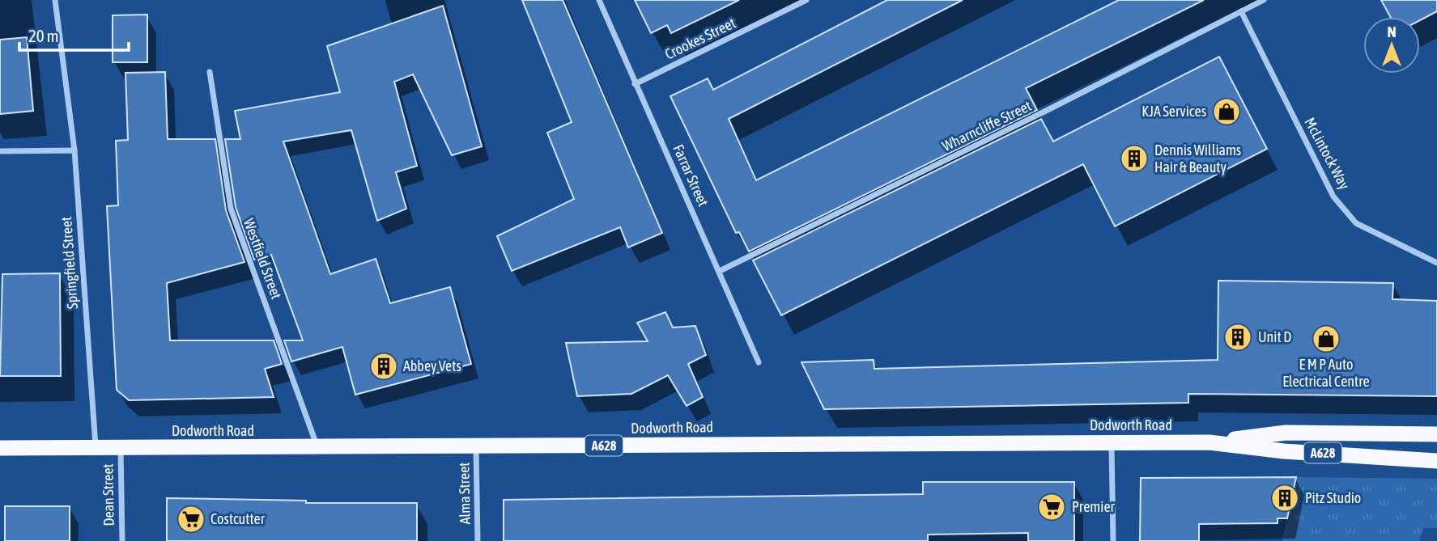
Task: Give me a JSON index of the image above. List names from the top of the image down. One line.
{"streets":{"highway":["Dodworth Road","A628"],"street":["Crookes Street","Wharncliffe Street","McLintock Way","Farrar Street","Westfield Street","Springfield Street","Alma Street","Dean Street"]},"crossings":[["Crookes Street","Farrar Street"],["Wharncliffe Street","McLintock Way"],["Wharncliffe Street","Farrar Street"],["Westfield Street","Dodworth Road"],["Springfield Street","Dodworth Road"],["Dodworth Road","Alma Street"],["Dodworth Road","Dean Street"]],"places":{"shop":["KJA Services","E M P Auto Electrical Centre"],"building":["Dennis Williams Hair & Beauty","Unit D","Abbey Vets","Pitz Studio"],"supermarket":["Premier","Costcutter"]},"scale_bar":"20 m","north":"top"}
